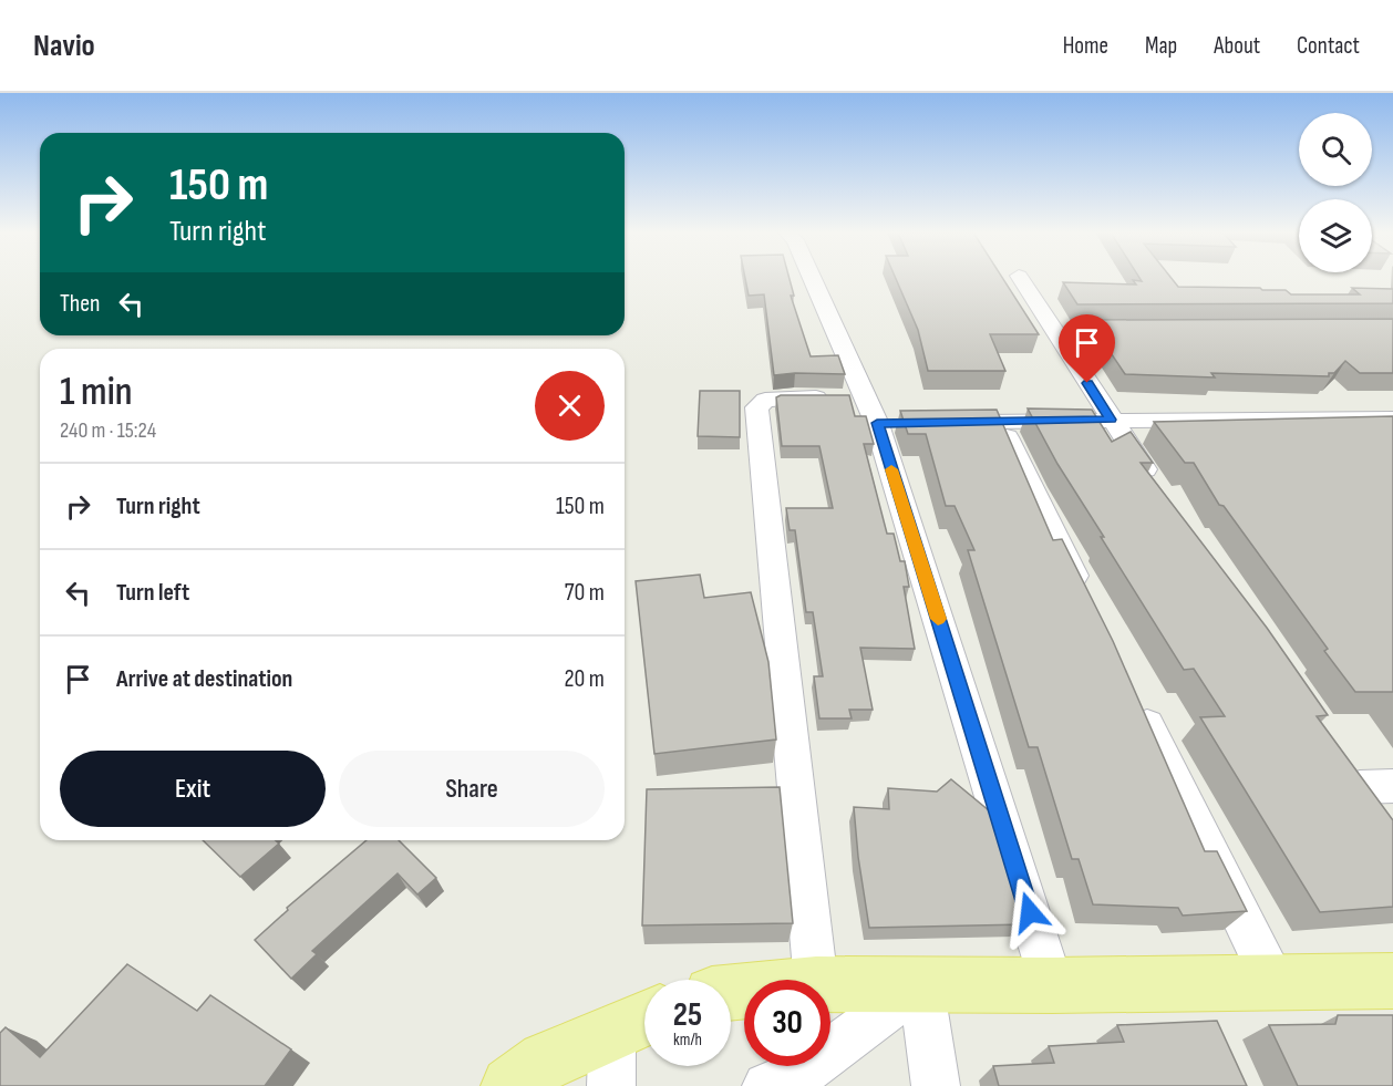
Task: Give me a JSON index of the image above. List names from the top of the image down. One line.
{"page":{"header":"Navio","nav":["Home","Map","About","Contact"],"turn":["150 m","Turn right"],"then":"Then","heading":["1 min","240 m · 15:24"],"list":[{"name":"Turn right","value":"150 m"},{"name":"Turn left","value":"70 m"},{"name":"Arrive at destination","value":"20 m"}],"buttons":["Exit","Share"],"speed":"25 km/h","limit":"30"}}
